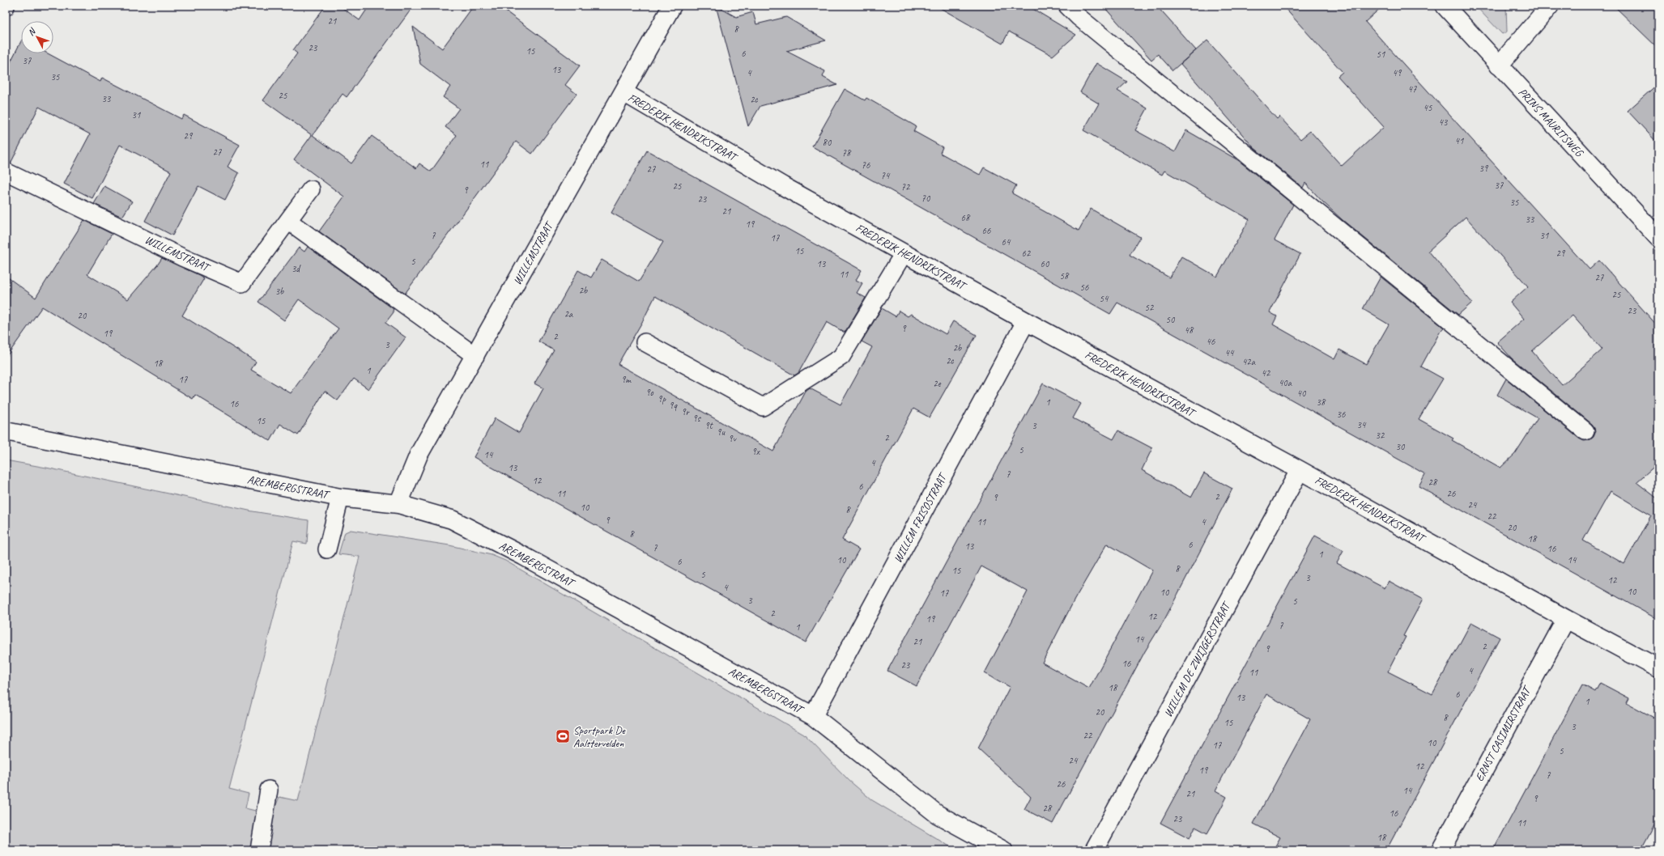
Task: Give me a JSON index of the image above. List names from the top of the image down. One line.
{"streets":{"street":["PRINS MAURITSWEG","FREDERIK HENDRIKSTRAAT","WILLEMSTRAAT","AREMBERGSTRAAT","WILLEM FRISOSTRAAT","WILLEM DE ZWIJGERSTRAAT","ERNST CASIMIRSTRAAT"]},"crossings":[["FREDERIK HENDRIKSTRAAT","WILLEMSTRAAT"],["FREDERIK HENDRIKSTRAAT","WILLEM FRISOSTRAAT"],["FREDERIK HENDRIKSTRAAT","WILLEM DE ZWIJGERSTRAAT"],["FREDERIK HENDRIKSTRAAT","ERNST CASIMIRSTRAAT"],["WILLEMSTRAAT","AREMBERGSTRAAT"],["AREMBERGSTRAAT","WILLEM FRISOSTRAAT"]],"places":{"sports":["Sportpark De Aalstervelden"]},"house_numbers":["21","8","23","15","6","51","37","13","4","49","35","47","25","33","2c","45","31","43","29","41","80","27","78","11","76","39","27","74","37","25","72","9","70","23","35","21","68","33","19","66","7","31","17","64","15","62","29","5","13","60","3d","11","58","27","56","2b","3b","25","54","52","23","2a","20","50","9","48","19","2","46","3","2b","44","2c","42a","18","1","42","17","9m","40a","2e","9o","40","9p","1","38","16","9q","9r","36","9s","15","34","9t","3","9u","32","2","9v","30","5","9x","14","4","13","7","12","28","6","11","26","2","9","24","10","8","22","9","11","4","20","8","18","6","13","7","16","1","10","14","6","8","15","5","3","12","4","10","10","17","3","5","2","12","19","7","1","14","21","2","9","16","23","4","11","18","6","13","1","20","8","15","3","22","10","17","5","24","12","19","7","26","14","21","9","28","16","23","11","18"],"north":"top left"}
